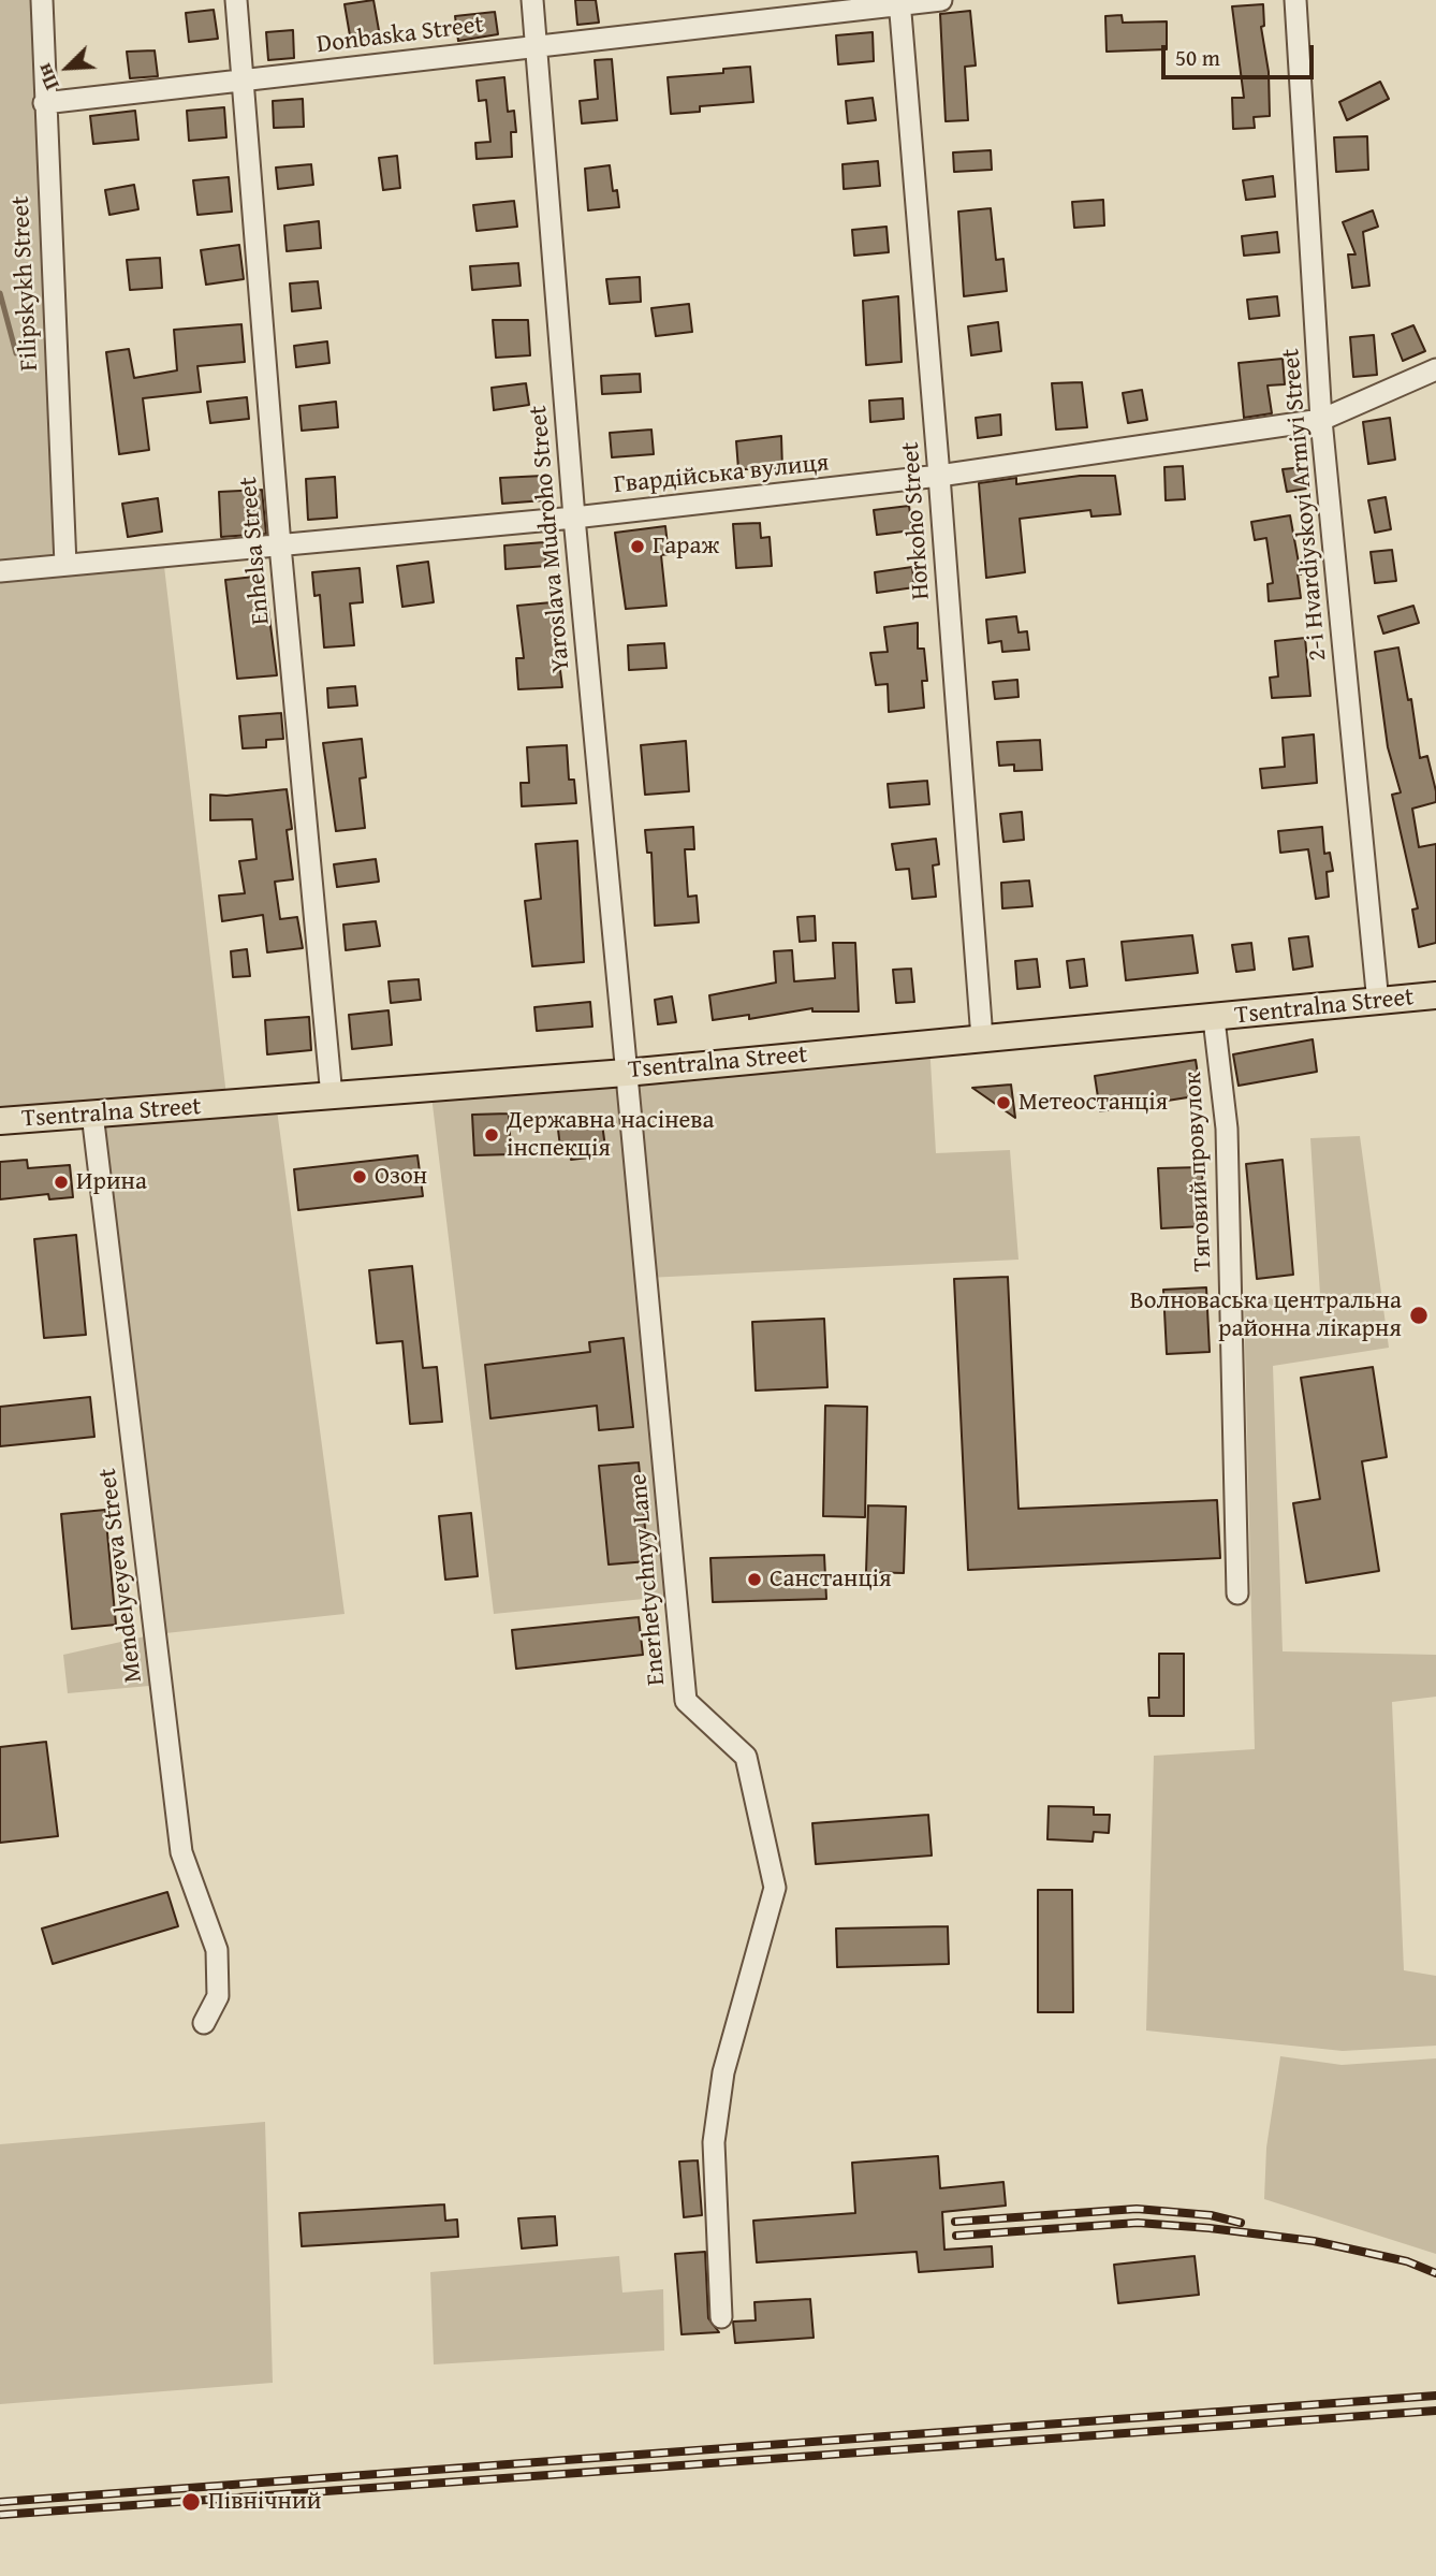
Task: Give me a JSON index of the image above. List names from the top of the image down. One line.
{"streets":{"main road":["Tsentralna Street"],"street":["Donbaska Street","Filipskykh Street","Гвардійська вулиця","2-i Hvardiyskoyi Armiyi Street","Horkoho Street","Yaroslava Mudroho Street","Enhelsa Street","Тяговий провулок","Mendelyeyeva Street","Enerhetychnyy Lane"]},"crossings":[["Donbaska Street","Filipskykh Street"],["Donbaska Street","Horkoho Street"],["Donbaska Street","Yaroslava Mudroho Street"],["Donbaska Street","Enhelsa Street"],["Filipskykh Street","Гвардійська вулиця"],["Гвардійська вулиця","2-i Hvardiyskoyi Armiyi Street"],["Гвардійська вулиця","Horkoho Street"],["Гвардійська вулиця","Yaroslava Mudroho Street"],["Гвардійська вулиця","Enhelsa Street"],["2-i Hvardiyskoyi Armiyi Street","Tsentralna Street"],["Horkoho Street","Tsentralna Street"],["Yaroslava Mudroho Street","Tsentralna Street"],["Yaroslava Mudroho Street","Enerhetychnyy Lane"],["Enhelsa Street","Tsentralna Street"],["Tsentralna Street","Тяговий провулок"],["Tsentralna Street","Mendelyeyeva Street"],["Tsentralna Street","Enerhetychnyy Lane"]],"places":["Гараж","Метеостанція","Державна насiнева iнспекцiя","Озон","Ирина","Волноваська центральна районна лікарня","Санстанція","Північний"],"scale_bar":"50 m","north":"bottom left"}
